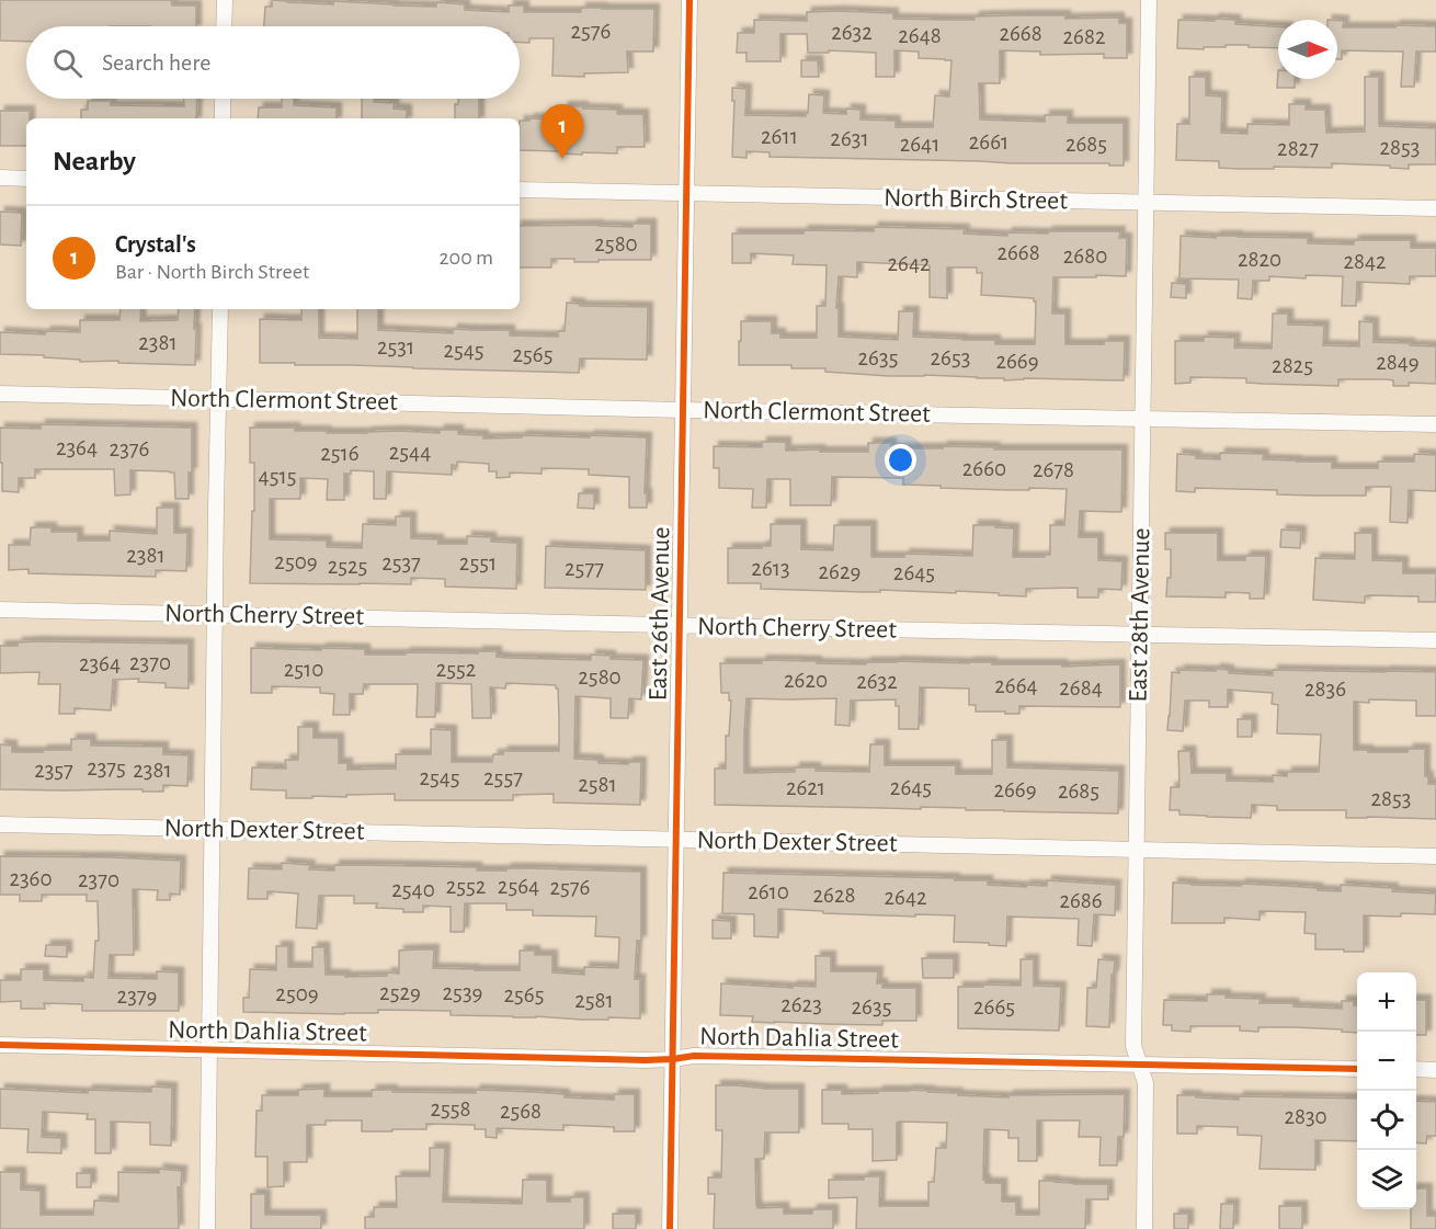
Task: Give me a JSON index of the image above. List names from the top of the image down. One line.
{"streets":{"street":["North Birch Street","North Clermont Street","East 26th Avenue","North Cherry Street","East 28th Avenue","North Dexter Street","North Dahlia Street"]},"crossings":[["North Birch Street","East 26th Avenue"],["North Birch Street","East 28th Avenue"],["North Clermont Street","East 26th Avenue"],["North Clermont Street","East 28th Avenue"],["East 26th Avenue","North Cherry Street"],["East 26th Avenue","North Dexter Street"],["East 26th Avenue","North Dahlia Street"],["North Cherry Street","East 28th Avenue"],["East 28th Avenue","North Dexter Street"],["East 28th Avenue","North Dahlia Street"]],"house_numbers":["2576","2632","2668","2648","2682","2611","2631","2661","2641","2685","2853","2827","2580","2668","2680","2820","2842","2642","2381","2531","2545","2565","2635","2653","2669","2849","2825","2364","2376","2544","2516","2660","2678","4515","2381","2509","2537","2551","2525","2577","2613","2629","2645","2370","2364","2510","2552","2580","2620","2632","2664","2684","2836","2375","2357","2381","2545","2557","2581","2621","2645","2669","2685","2853","2360","2370","2552","2564","2576","2540","2610","2628","2642","2686","2529","2539","2509","2565","2379","2581","2623","2635","2665","2558","2568","2830"],"north":"right","page":{"search":"Search here","pins":"1","heading":"Nearby","list":[{"mark":"1","name":"Crystal's","note":"Bar · North Birch Street","value":"200 m"}],"map_buttons":["+","−"]}}
